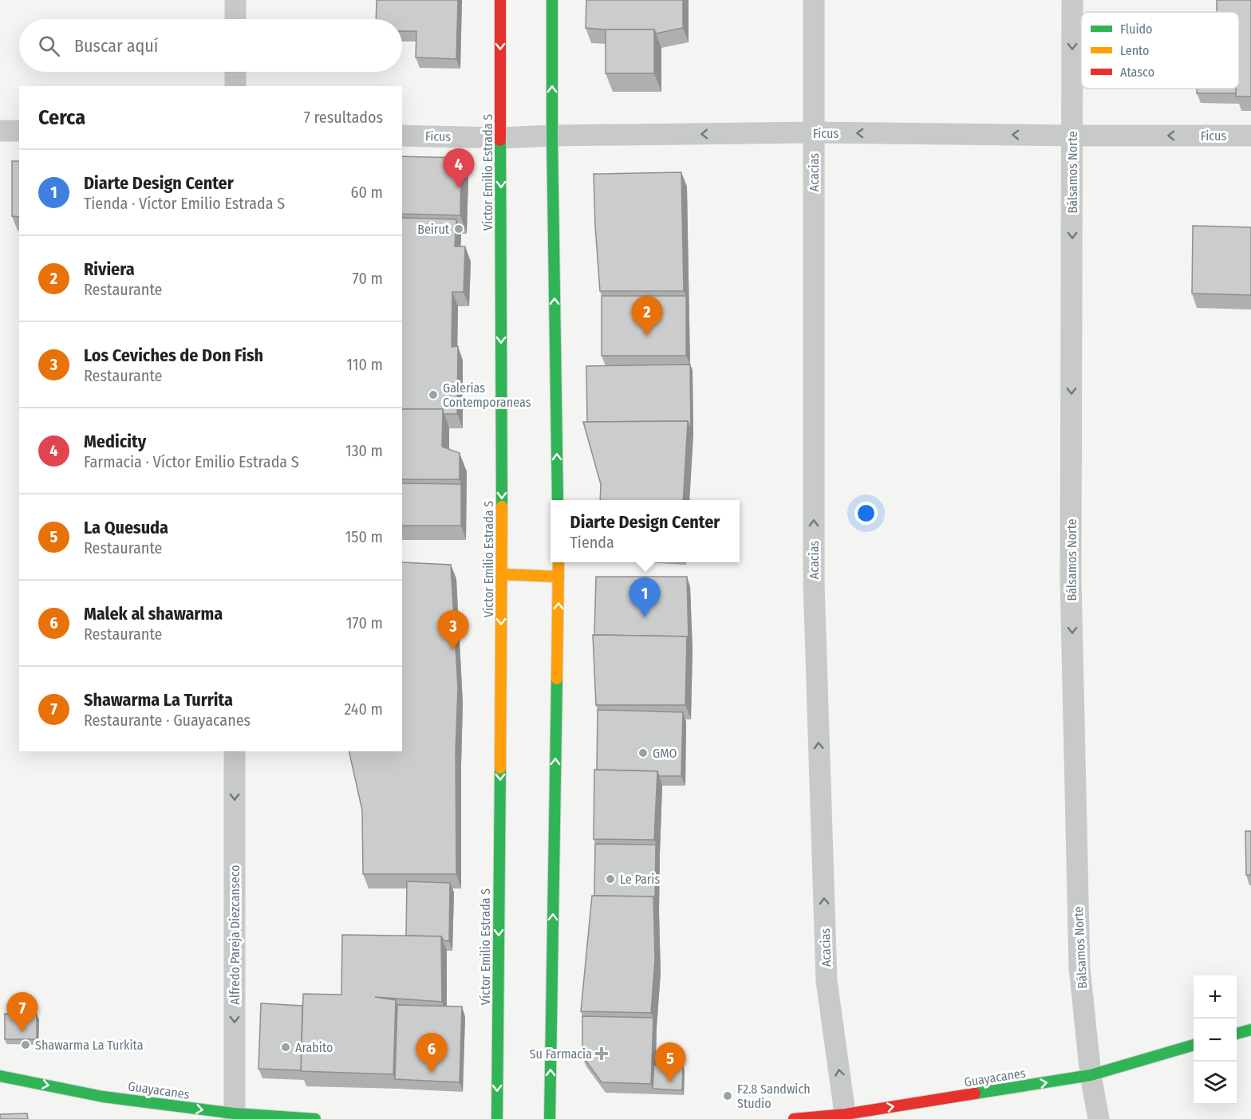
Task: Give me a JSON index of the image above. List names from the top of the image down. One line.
{"streets":{"main road":["Víctor Emilio Estrada S","Guayacanes"],"street":["Ficus","Acacias","Bálsamos Norte","Alfredo Pareja Diezcanseco"]},"crossings":[["Ficus","Víctor Emilio Estrada S"],["Ficus","Acacias"],["Ficus","Bálsamos Norte"],["Acacias","Guayacanes"],["Bálsamos Norte","Guayacanes"],["Alfredo Pareja Diezcanseco","Guayacanes"]],"one_way":["Ficus","Acacias","Bálsamos Norte","Alfredo Pareja Diezcanseco","Guayacanes"],"places":{"other":["Beirut","Galerias Contemporaneas","GMO","Le Paris","Shawarma La Turkita","Arabito","F2.8 Sandwich Studio"],"health":["Su Farmacia"]},"legend":["Fluido","Lento","Atasco"],"page":{"search":"Buscar aquí","heading":["Cerca","7 resultados"],"pins":["4","2","1","3","7","6","5"],"list":[{"mark":"1","name":"Diarte Design Center","note":"Tienda · Víctor Emilio Estrada S","value":"60 m"},{"mark":"2","name":"Riviera","note":"Restaurante","value":"70 m"},{"mark":"3","name":"Los Ceviches de Don Fish","note":"Restaurante","value":"110 m"},{"mark":"4","name":"Medicity","note":"Farmacia · Víctor Emilio Estrada S","value":"130 m"},{"mark":"5","name":"La Quesuda","note":"Restaurante","value":"150 m"},{"mark":"6","name":"Malek al shawarma","note":"Restaurante","value":"170 m"},{"mark":"7","name":"Shawarma La Turrita","note":"Restaurante · Guayacanes","value":"240 m"}],"popup":["Diarte Design Center","Tienda"],"map_buttons":["+","−"]}}
